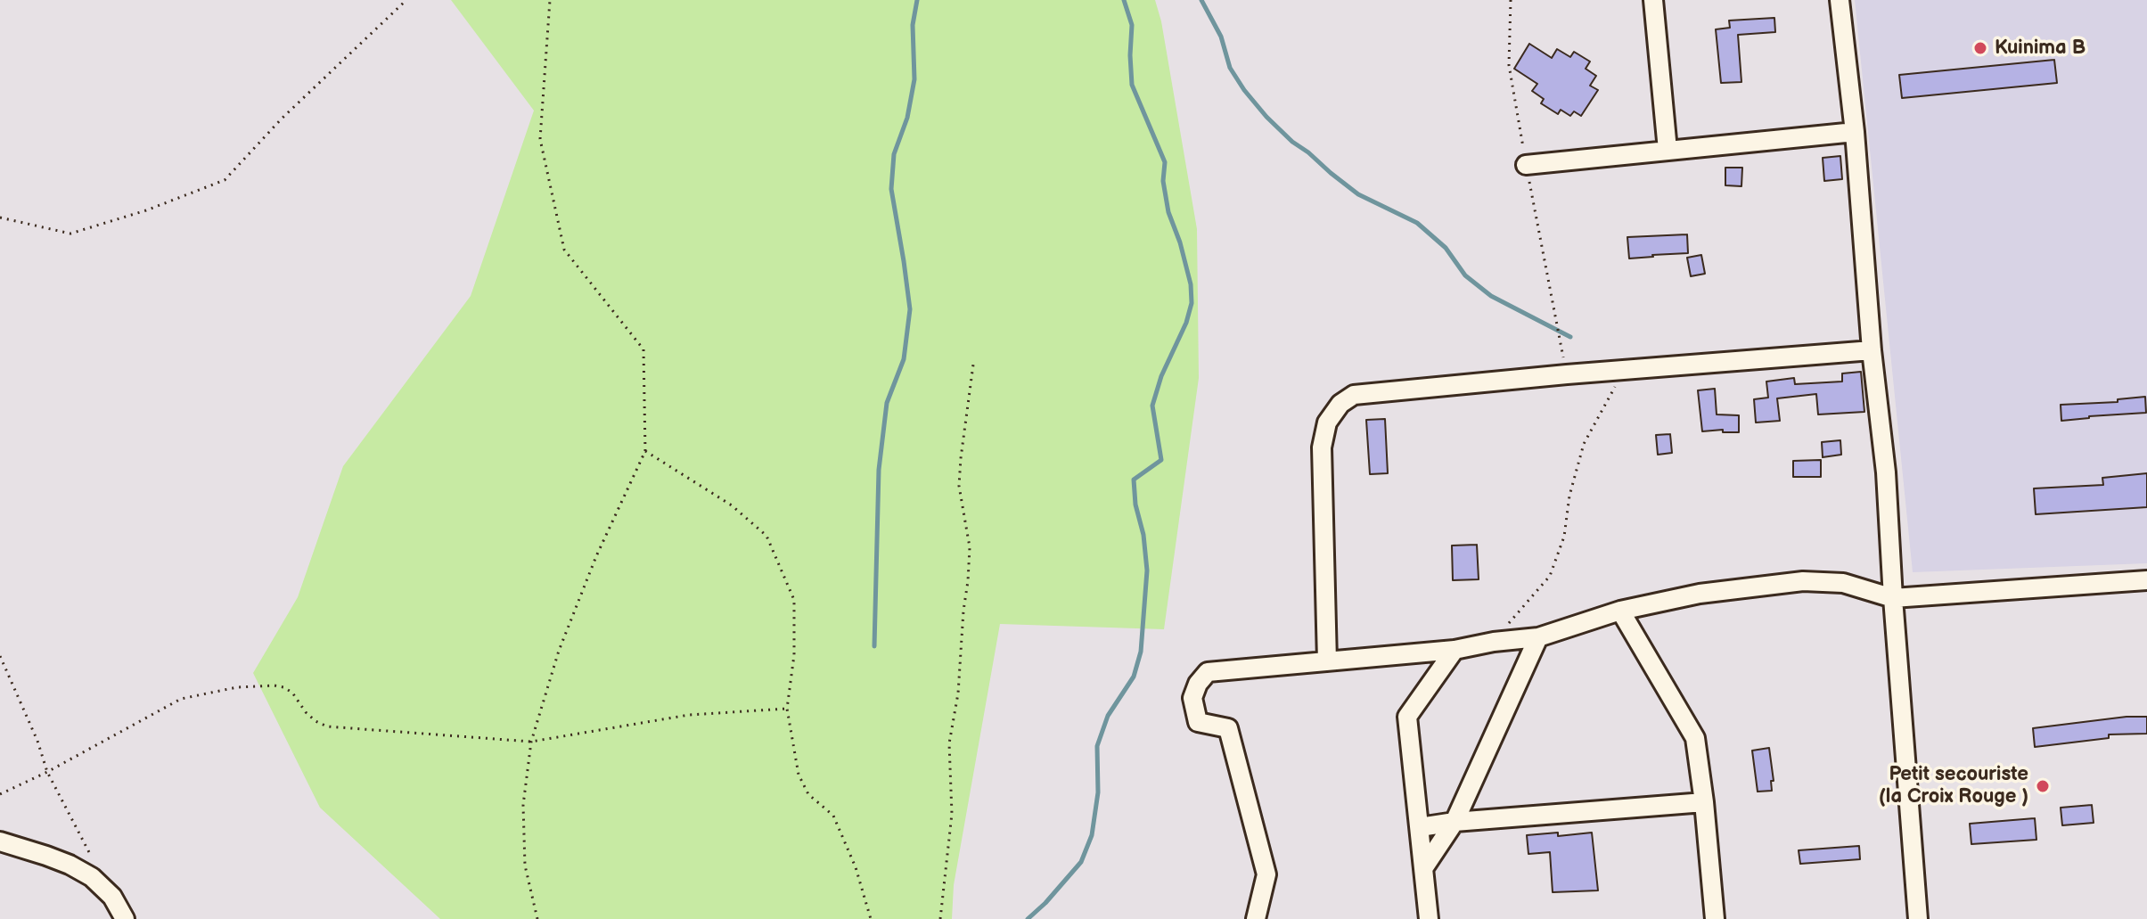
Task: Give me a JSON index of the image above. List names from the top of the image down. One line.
{"places":["Kuinima B","Petit secouriste (la Croix Rouge )"]}
